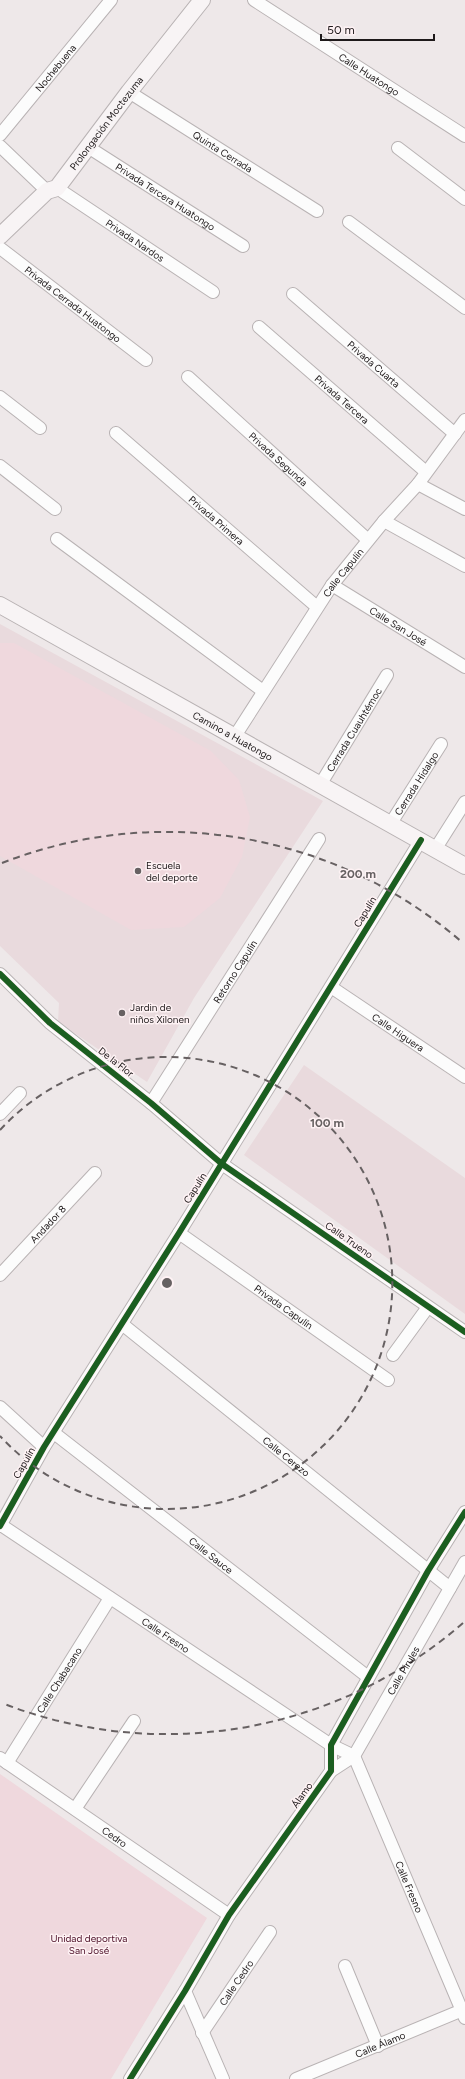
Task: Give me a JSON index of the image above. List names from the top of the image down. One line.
{"streets":{"main road":["Prolongación Moctezuma","Camino a Huatongo"],"street":["Nochebuena","Calle Huatongo","Quinta Cerrada","Privada Tercera Huatongo","Privada Nardos","Privada Cerrada Huatongo","Privada Cuarta","Privada Tercera","Privada Segunda","Privada Primera","Calle Capulín","Calle San José","Cerrada Cuauhtémoc","Cerrada Hidalgo","Capulín","Retorno Capulín","Calle Higuera","De la Flor","Andador 8","Calle Trueno","Privada Capulín","Calle Cerezo","Calle Sauce","Calle Fresno","Calle Pirules","Calle Chabacano","Álamo","Cedro","Calle Cedro","Calle Álamo"]},"crossings":[["Prolongación Moctezuma","Quinta Cerrada"],["Prolongación Moctezuma","Privada Tercera Huatongo"],["Prolongación Moctezuma","Privada Nardos"],["Privada Cuarta","Calle Capulín"],["Privada Tercera","Calle Capulín"],["Privada Segunda","Calle Capulín"],["Privada Primera","Calle Capulín"],["Calle Capulín","Calle San José"],["Calle Capulín","Camino a Huatongo"],["Cerrada Cuauhtémoc","Camino a Huatongo"],["Camino a Huatongo","Cerrada Hidalgo"],["Camino a Huatongo","Capulín"],["Capulín","Calle Higuera"],["Capulín","De la Flor"],["Capulín","Calle Trueno"],["Capulín","Privada Capulín"],["Capulín","Calle Cerezo"],["Capulín","Calle Sauce"],["Capulín","Calle Fresno"],["Retorno Capulín","De la Flor"],["De la Flor","Calle Trueno"],["Calle Cerezo","Calle Pirules"],["Calle Fresno","Calle Pirules"],["Calle Fresno","Calle Chabacano"],["Calle Fresno","Calle Álamo"],["Calle Pirules","Álamo"],["Calle Chabacano","Cedro"],["Álamo","Cedro"]],"parks":["Unidad deportiva San José"],"places":["Escuela del deporte","Jardin de niños Xilonen"],"scale_bar":"50 m","rings":["200 m","100 m"]}
